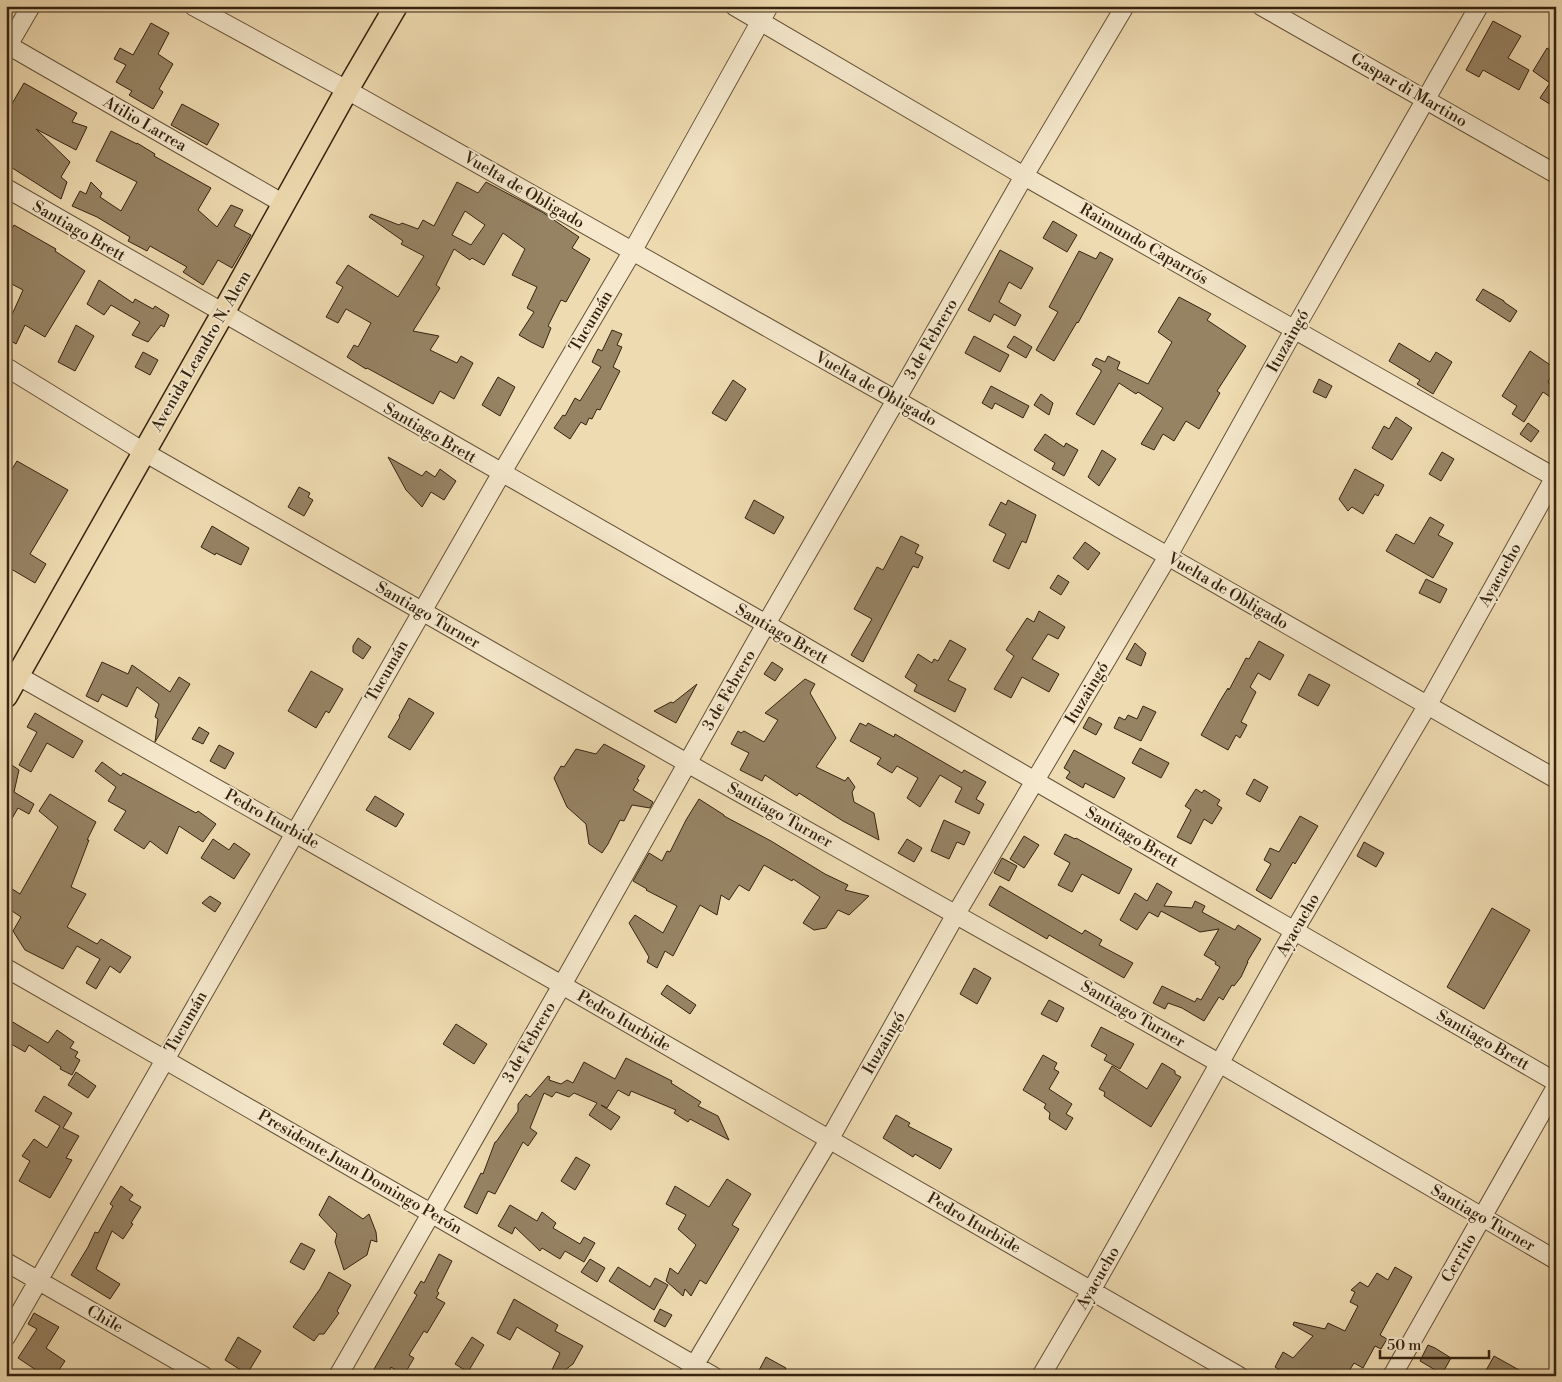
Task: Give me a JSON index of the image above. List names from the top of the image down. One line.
{"streets":{"main road":["Avenida Leandro N. Alem"],"street":["Gaspar di Martino","Atilio Larrea","Vuelta de Obligado","Santiago Brett","Raimundo Caparrós","Tucumán","3 de Febrero","Ituzaingó","Ayacucho","Santiago Turner","Pedro Iturbide","Presidente Juan Domingo Perón","Cerrito","Chile"]},"crossings":[["Gaspar di Martino","Ituzaingó"],["Atilio Larrea","Avenida Leandro N. Alem"],["Vuelta de Obligado","Tucumán"],["Vuelta de Obligado","3 de Febrero"],["Vuelta de Obligado","Ituzaingó"],["Vuelta de Obligado","Avenida Leandro N. Alem"],["Vuelta de Obligado","Ayacucho"],["Santiago Brett","Tucumán"],["Santiago Brett","3 de Febrero"],["Santiago Brett","Ituzaingó"],["Santiago Brett","Avenida Leandro N. Alem"],["Santiago Brett","Ayacucho"],["Raimundo Caparrós","Tucumán"],["Raimundo Caparrós","3 de Febrero"],["Raimundo Caparrós","Ituzaingó"],["Raimundo Caparrós","Ayacucho"],["Tucumán","Santiago Turner"],["Tucumán","Pedro Iturbide"],["Tucumán","Presidente Juan Domingo Perón"],["Tucumán","Chile"],["3 de Febrero","Santiago Turner"],["3 de Febrero","Pedro Iturbide"],["3 de Febrero","Presidente Juan Domingo Perón"],["Ituzaingó","Santiago Turner"],["Ituzaingó","Pedro Iturbide"],["Ituzaingó","Presidente Juan Domingo Perón"],["Avenida Leandro N. Alem","Santiago Turner"],["Avenida Leandro N. Alem","Pedro Iturbide"],["Ayacucho","Santiago Turner"],["Ayacucho","Pedro Iturbide"],["Santiago Turner","Cerrito"]],"scale_bar":"50 m"}
